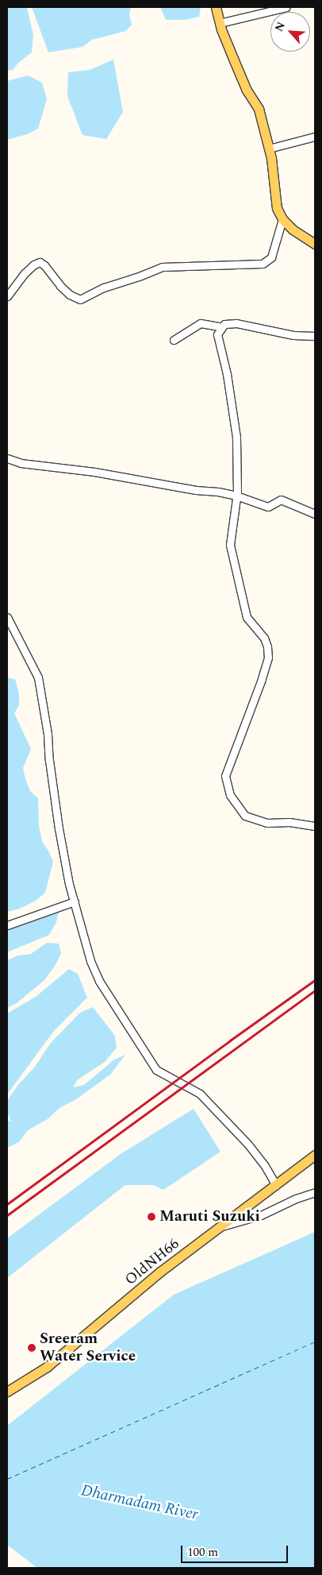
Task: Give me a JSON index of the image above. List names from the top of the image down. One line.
{"streets":{"main road":["OldNH66"]},"water":["Dharmadam River"],"places":["Maruti Suzuki","Sreeram Water Service"],"scale_bar":"100 m","north":"top left"}
